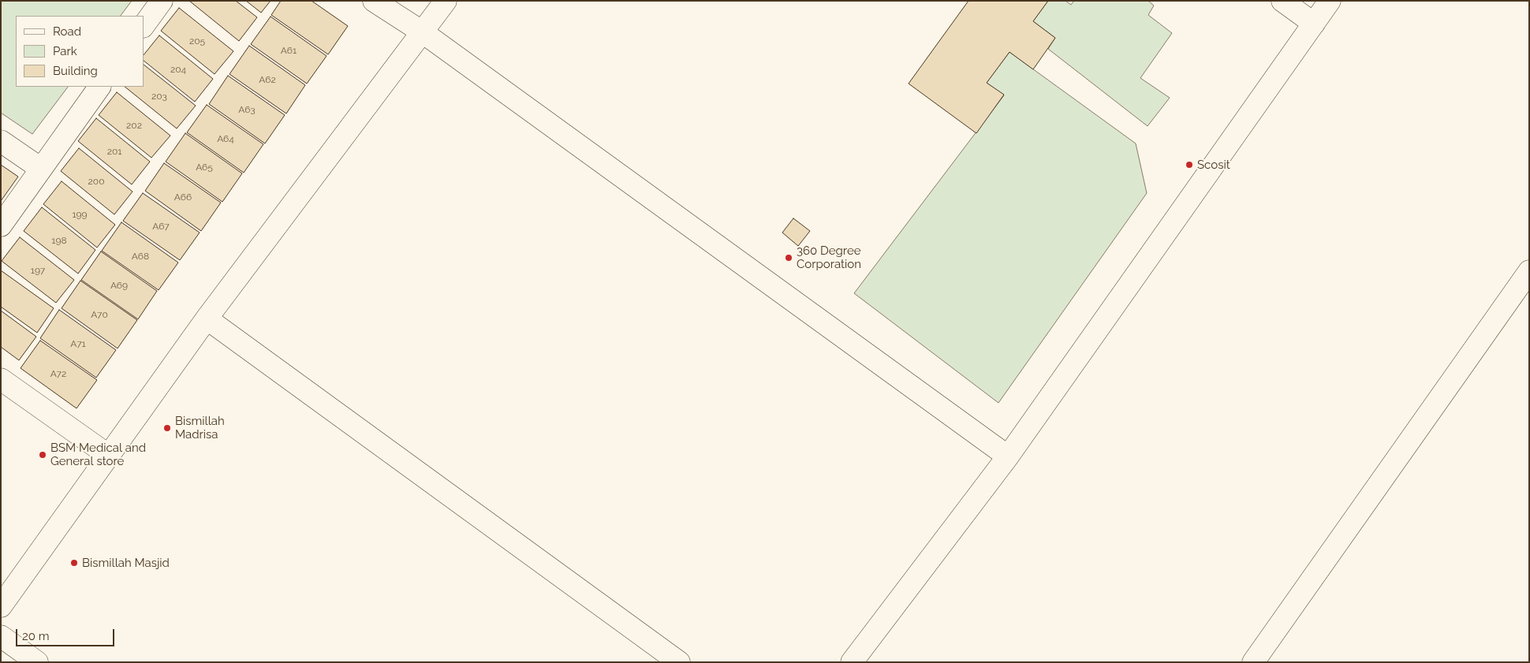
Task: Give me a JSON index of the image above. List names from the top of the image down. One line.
{"places":["Scosit","360 Degree Corporation","Bismillah Madrisa","BSM Medical and General store","Bismillah Masjid"],"house_numbers":["205","A61","204","A62","203","A63","202","A64","201","A65","200","A66","199","A67","198","A68","197","A69","A70","A71","A72"],"legend":["Road","Park","Building"],"scale_bar":"20 m"}
